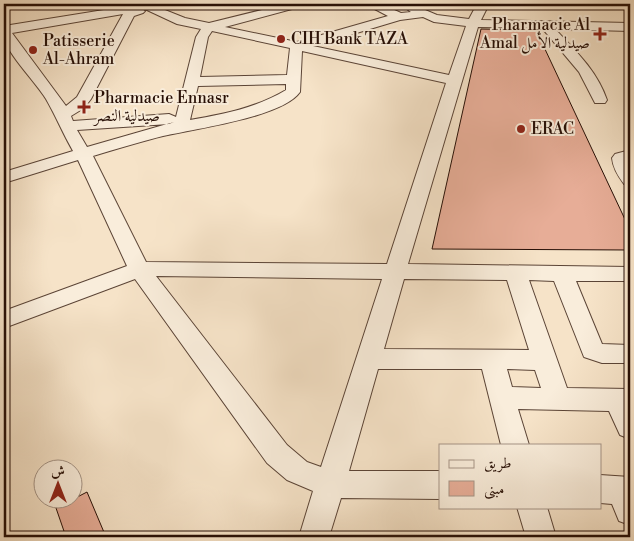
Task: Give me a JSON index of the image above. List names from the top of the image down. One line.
{"places":{"health":["Pharmacie Al Amal صيدلية الأمل","Pharmacie Ennasr صيدلية النصر"],"other":["CIH Bank TAZA","Patisserie Al-Ahram","ERAC"]},"legend":["طريق","مبنى"],"north":"top"}
